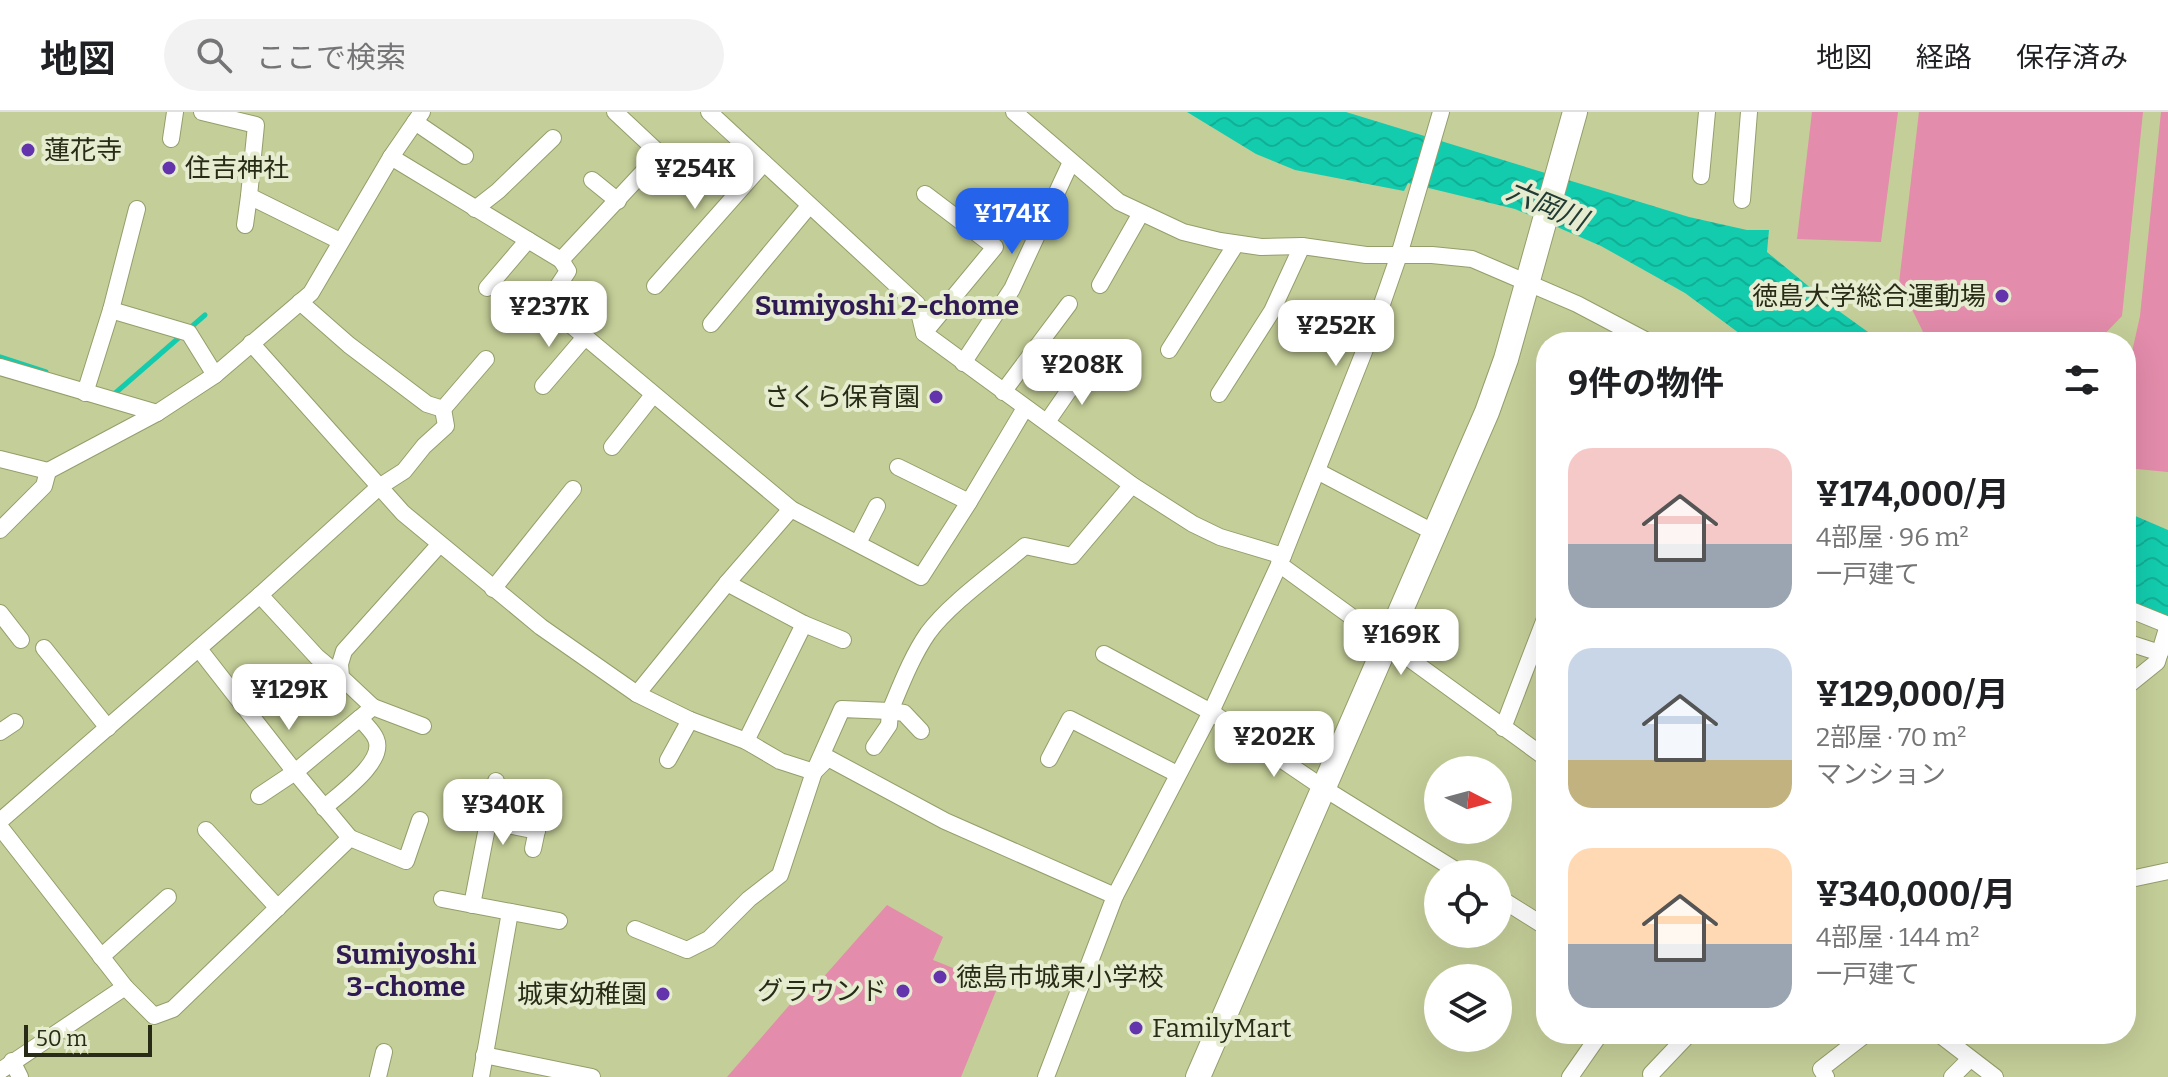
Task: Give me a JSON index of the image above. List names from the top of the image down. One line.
{"districts":["Sumiyoshi 2-chome","Sumiyoshi 3-chome"],"water":["六岡川"],"places":["蓮花寺","住吉神社","徳島大学総合運動場","さくら保育園","徳島市城東小学校","グラウンド","城東幼稚園","FamilyMart"],"scale_bar":"50 m","north":"right","page":{"header":"地図","search":"ここで検索","nav":["地図","経路","保存済み"],"price":["¥254K","¥174K","¥237K","¥252K","¥208K","¥169K","¥129K","¥202K","¥340K"],"heading":"9件の物件","list":[{"name":"¥174,000/月","note":"4部屋 · 96 m² · 一戸建て"},{"name":"¥129,000/月","note":"2部屋 · 70 m² · マンション"},{"name":"¥340,000/月","note":"4部屋 · 144 m² · 一戸建て"}],"scale":"50 m"}}
